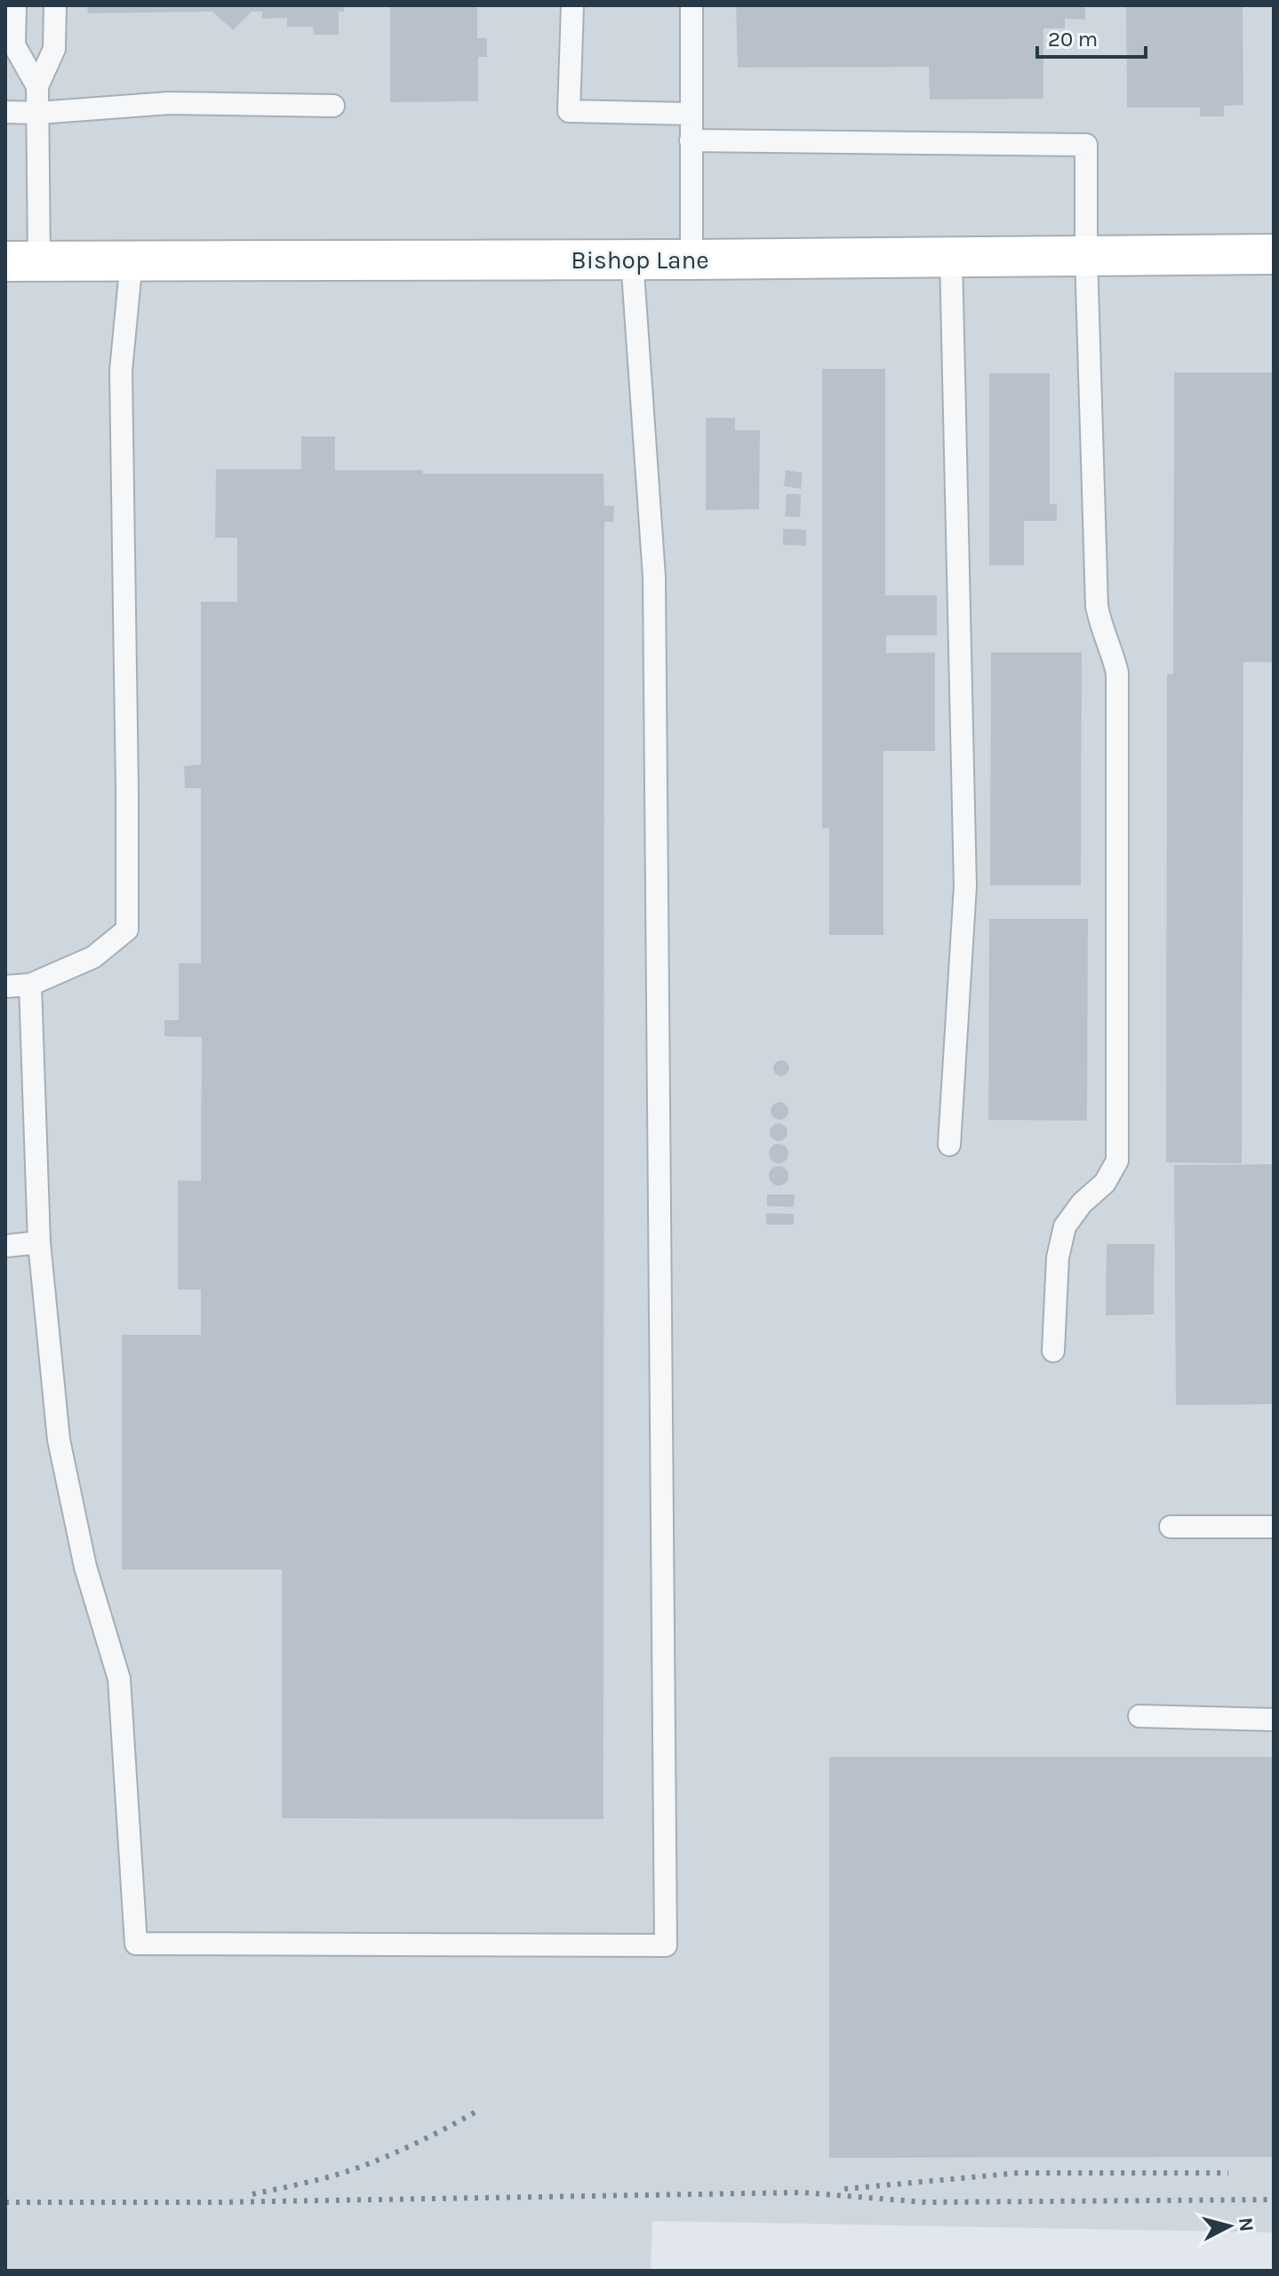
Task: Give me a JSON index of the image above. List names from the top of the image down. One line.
{"streets":{"street":["Bishop Lane"]},"scale_bar":"20 m","north":"right"}
